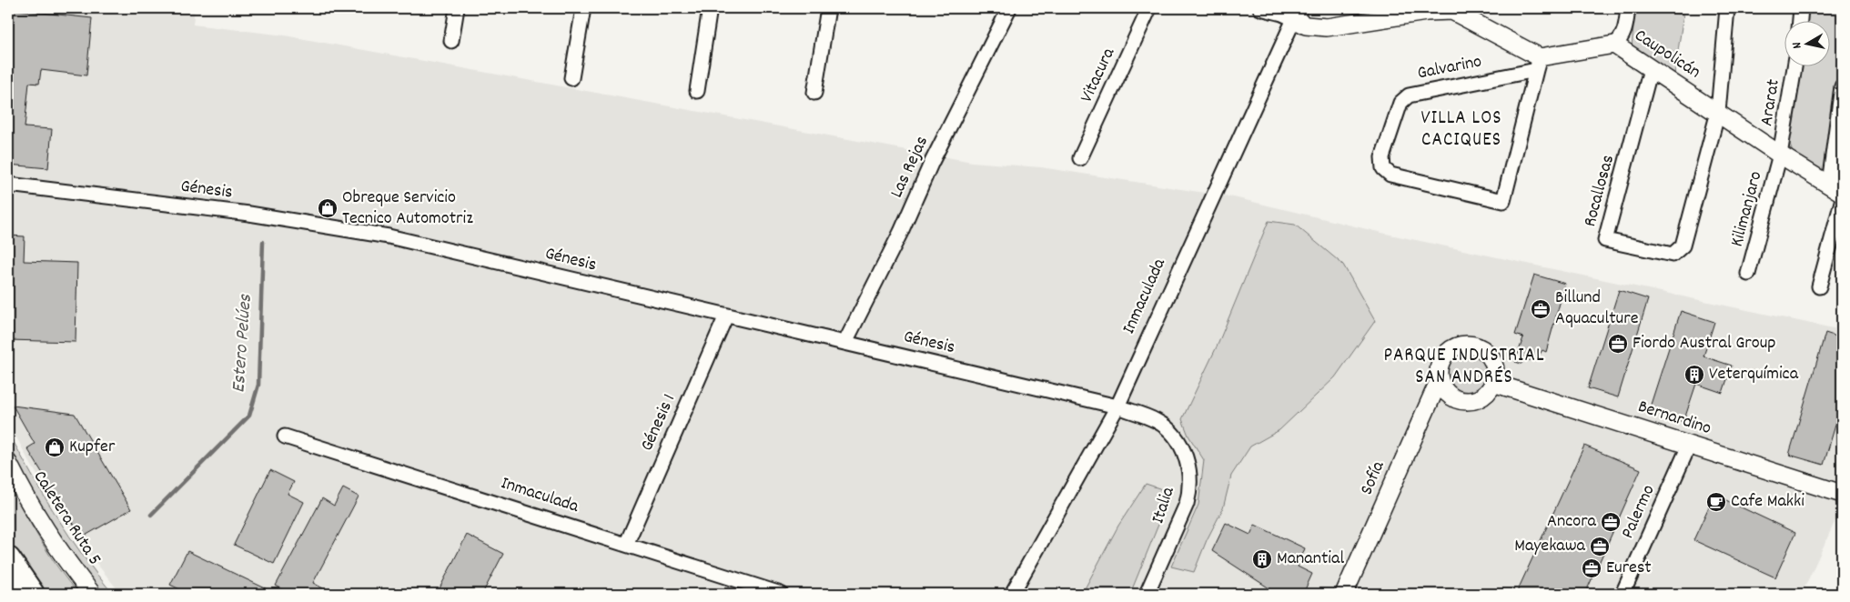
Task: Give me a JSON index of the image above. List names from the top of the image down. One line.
{"streets":{"street":["Caupolicán","Galvarino","Vitacura","Ararat","Las Rejas","Génesis","Rocallosas","Kilimanjaro","Inmaculada","Bernardino","Génesis 1","Sofía","Italia","Palermo","Caletera Ruta 5"]},"crossings":[["Caupolicán","Galvarino"],["Caupolicán","Ararat"],["Caupolicán","Rocallosas"],["Caupolicán","Kilimanjaro"],["Ararat","Kilimanjaro"],["Las Rejas","Génesis"],["Génesis","Inmaculada"],["Génesis","Génesis 1"],["Génesis","Italia"],["Inmaculada","Génesis 1"],["Inmaculada","Italia"],["Bernardino","Sofía"],["Bernardino","Palermo"]],"districts":["VILLA LOS CACIQUES","PARQUE INDUSTRIAL SAN ANDRÉS"],"water":["Estero Pelúes"],"places":{"shop":["Obreque Servicio Tecnico Automotriz","Kupfer"],"office":["Billund Aquaculture","Fiordo Austral Group","Ancora","Mayekawa","Eurest"],"building":["Veterquímica","Manantial"],"cafe":["Cafe Makki"]},"north":"left"}
